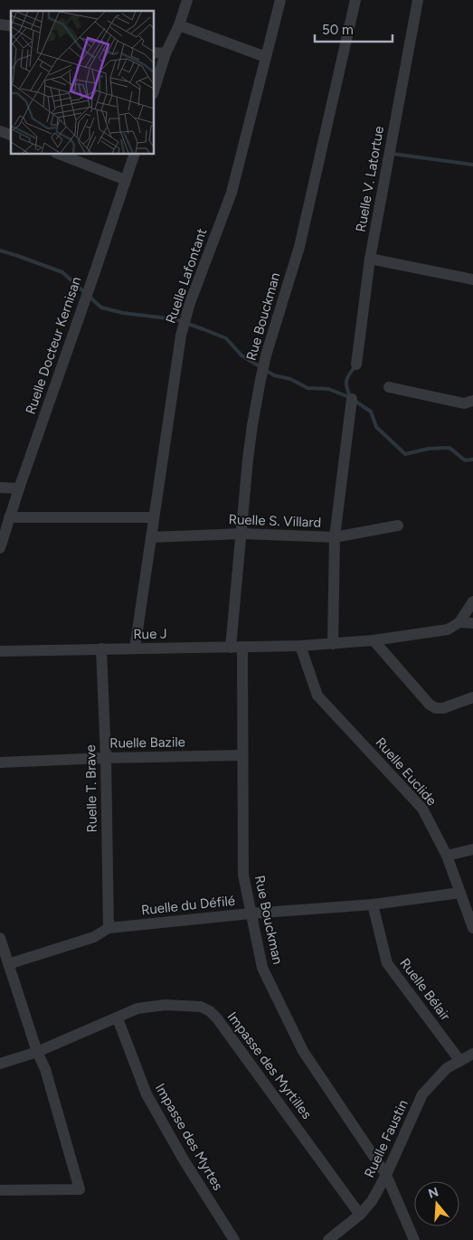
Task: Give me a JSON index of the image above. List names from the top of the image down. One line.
{"streets":{"street":["Ruelle V. Latortue","Ruelle Lafontant","Rue Bouckman","Ruelle Docteur Kernisan","Ruelle S. Villard","Rue J","Ruelle Bazile","Ruelle Euclide","Ruelle T. Brave","Ruelle du Défilé","Ruelle Bélair","Impasse des Myrtilles","Impasse des Myrtes","Ruelle Faustin"]},"crossings":[["Ruelle Lafontant","Ruelle S. Villard"],["Ruelle Lafontant","Rue J"],["Rue Bouckman","Ruelle S. Villard"],["Rue Bouckman","Rue J"],["Rue Bouckman","Ruelle Bazile"],["Rue Bouckman","Ruelle du Défilé"],["Rue Bouckman","Ruelle Faustin"],["Rue J","Ruelle Euclide"],["Rue J","Ruelle T. Brave"],["Ruelle Bazile","Ruelle T. Brave"],["Ruelle Euclide","Ruelle du Défilé"],["Ruelle T. Brave","Ruelle du Défilé"],["Ruelle du Défilé","Ruelle Bélair"],["Ruelle Bélair","Ruelle Faustin"],["Impasse des Myrtilles","Impasse des Myrtes"],["Impasse des Myrtilles","Ruelle Faustin"]],"scale_bar":"50 m","north":"top"}
